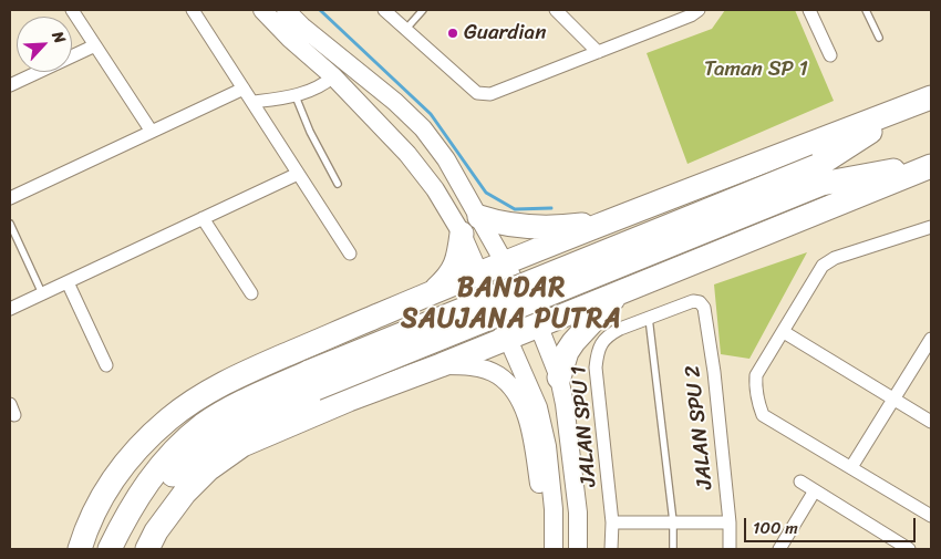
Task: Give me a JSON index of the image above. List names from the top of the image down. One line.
{"streets":{"street":["JALAN SPU 1","JALAN SPU 2"]},"crossings":[["JALAN SPU 1","JALAN SPU 2"]],"districts":["BANDAR SAUJANA PUTRA"],"parks":["Taman SP 1"],"places":["Guardian"],"scale_bar":"100 m","north":"top right"}
